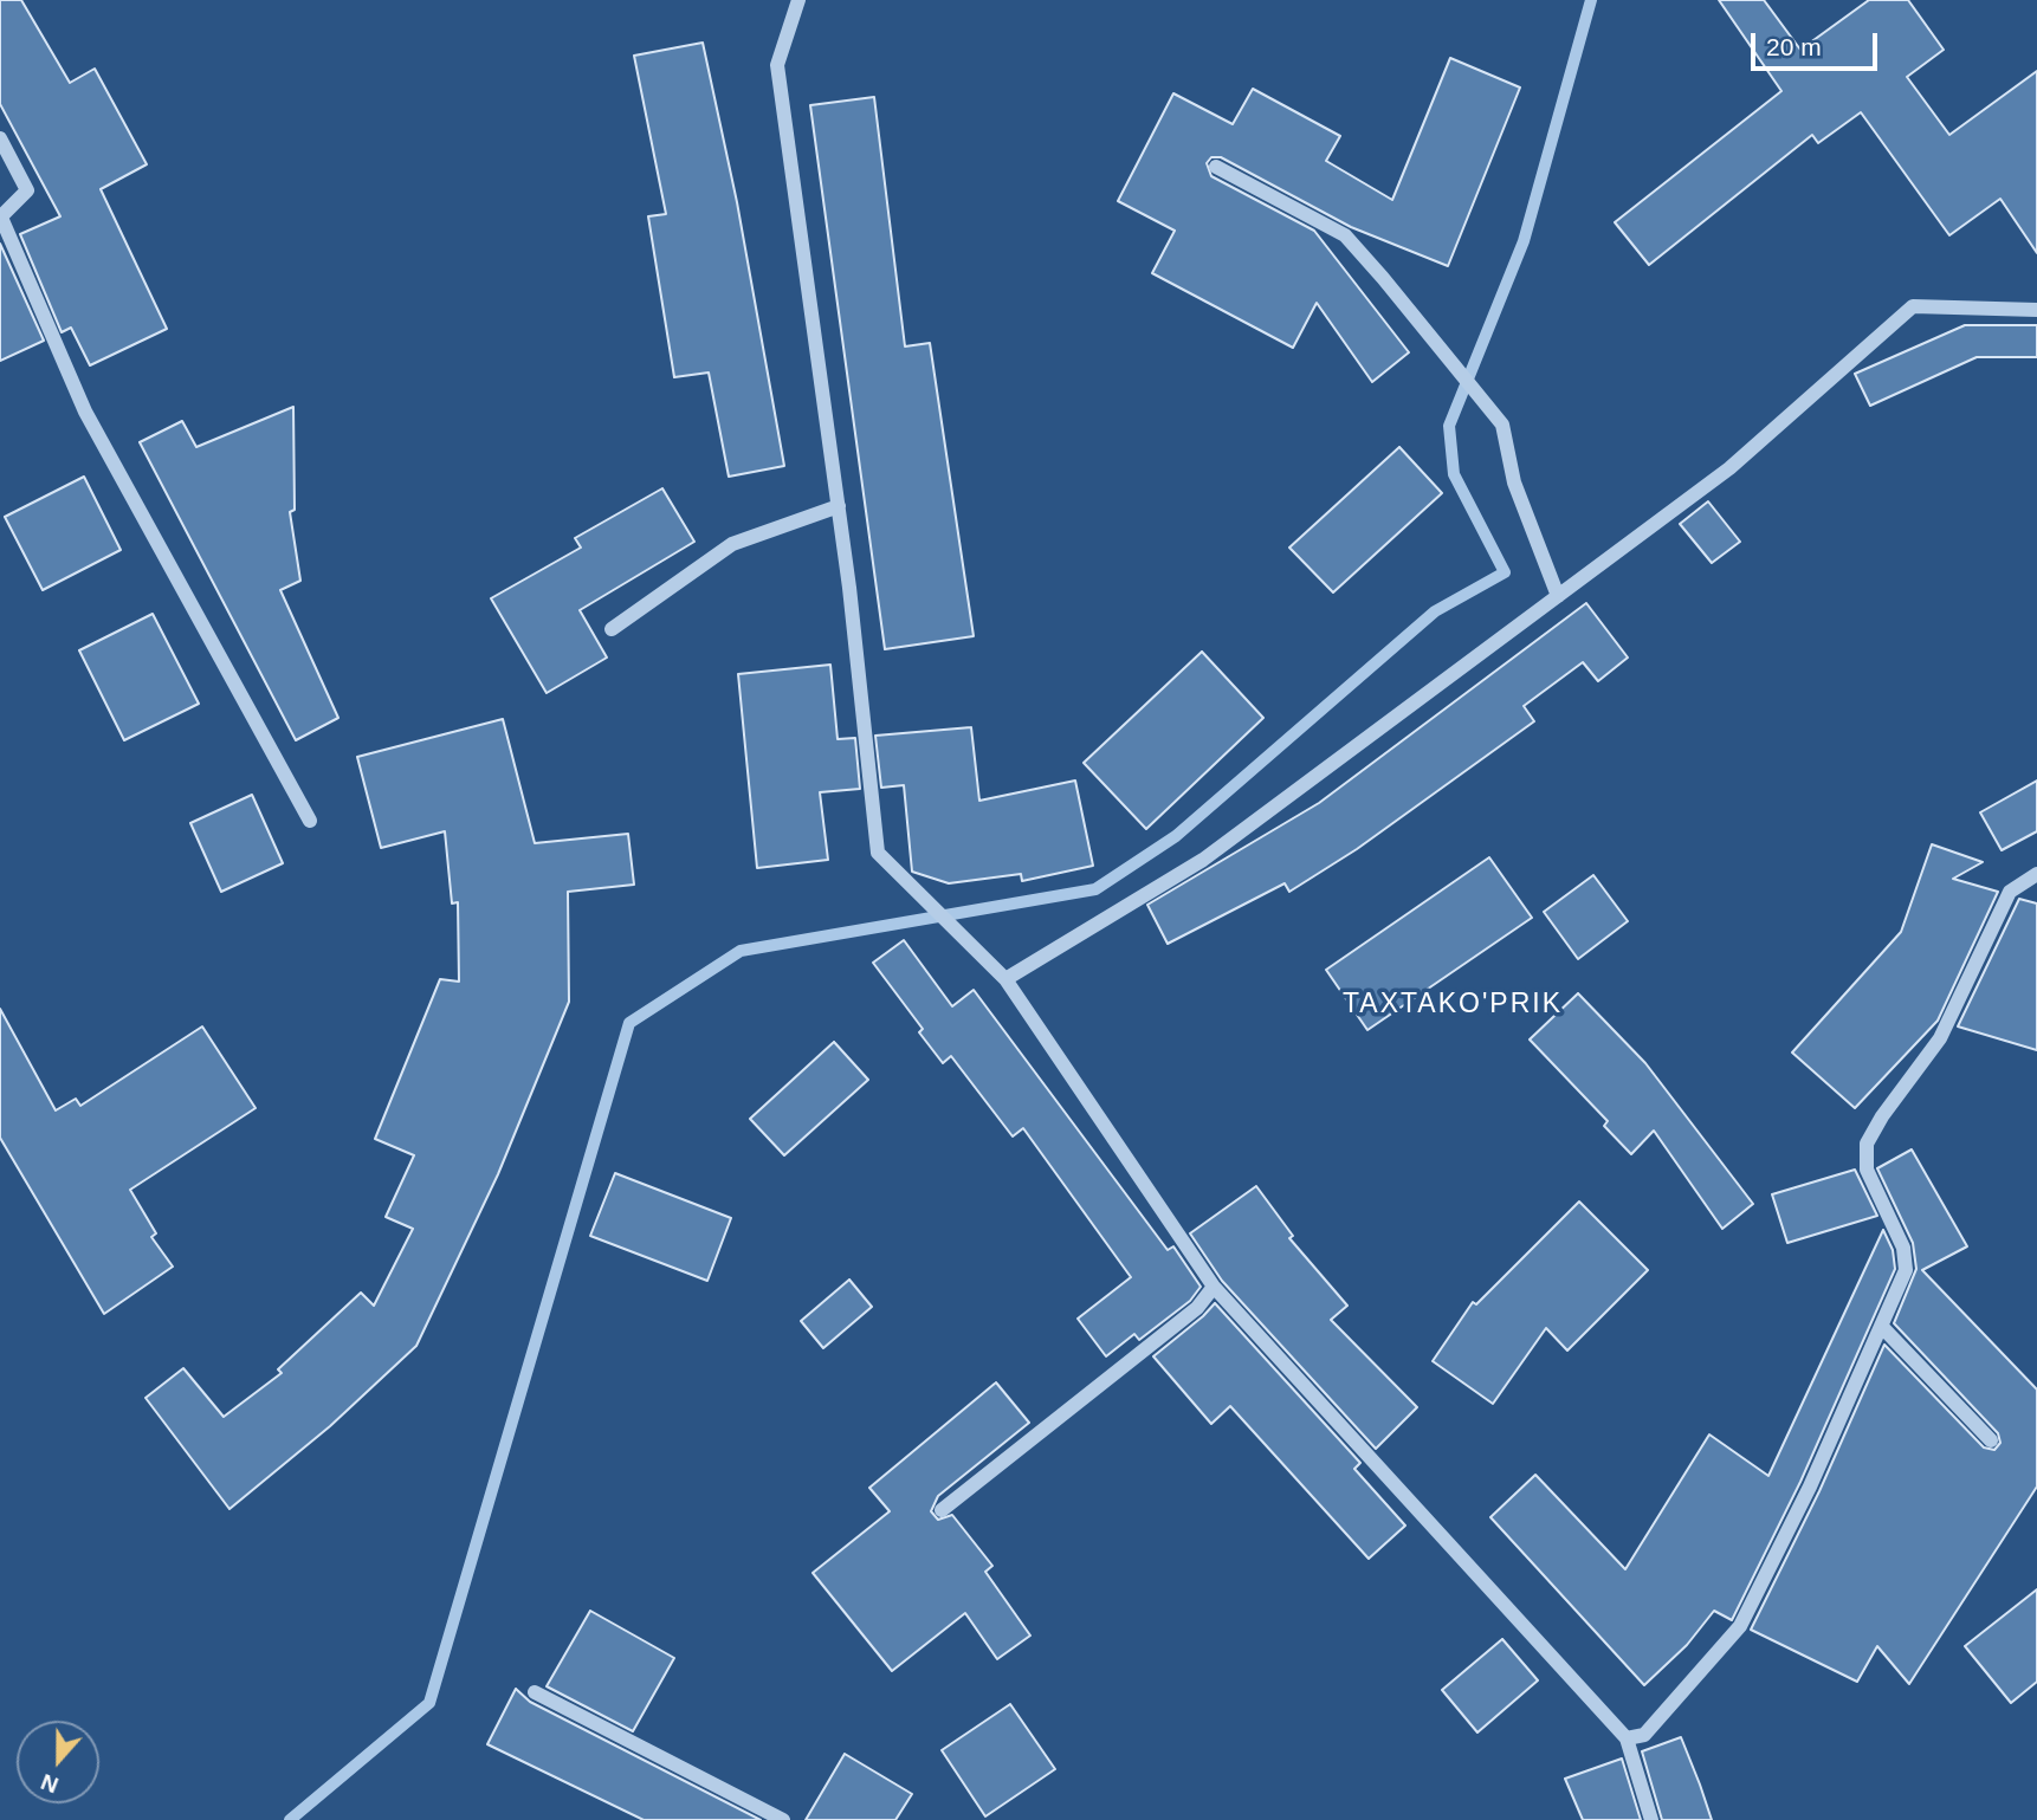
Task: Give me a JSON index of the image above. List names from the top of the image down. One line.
{"districts":["TAXTAKO'PRIK"],"scale_bar":"20 m","north":"bottom"}
